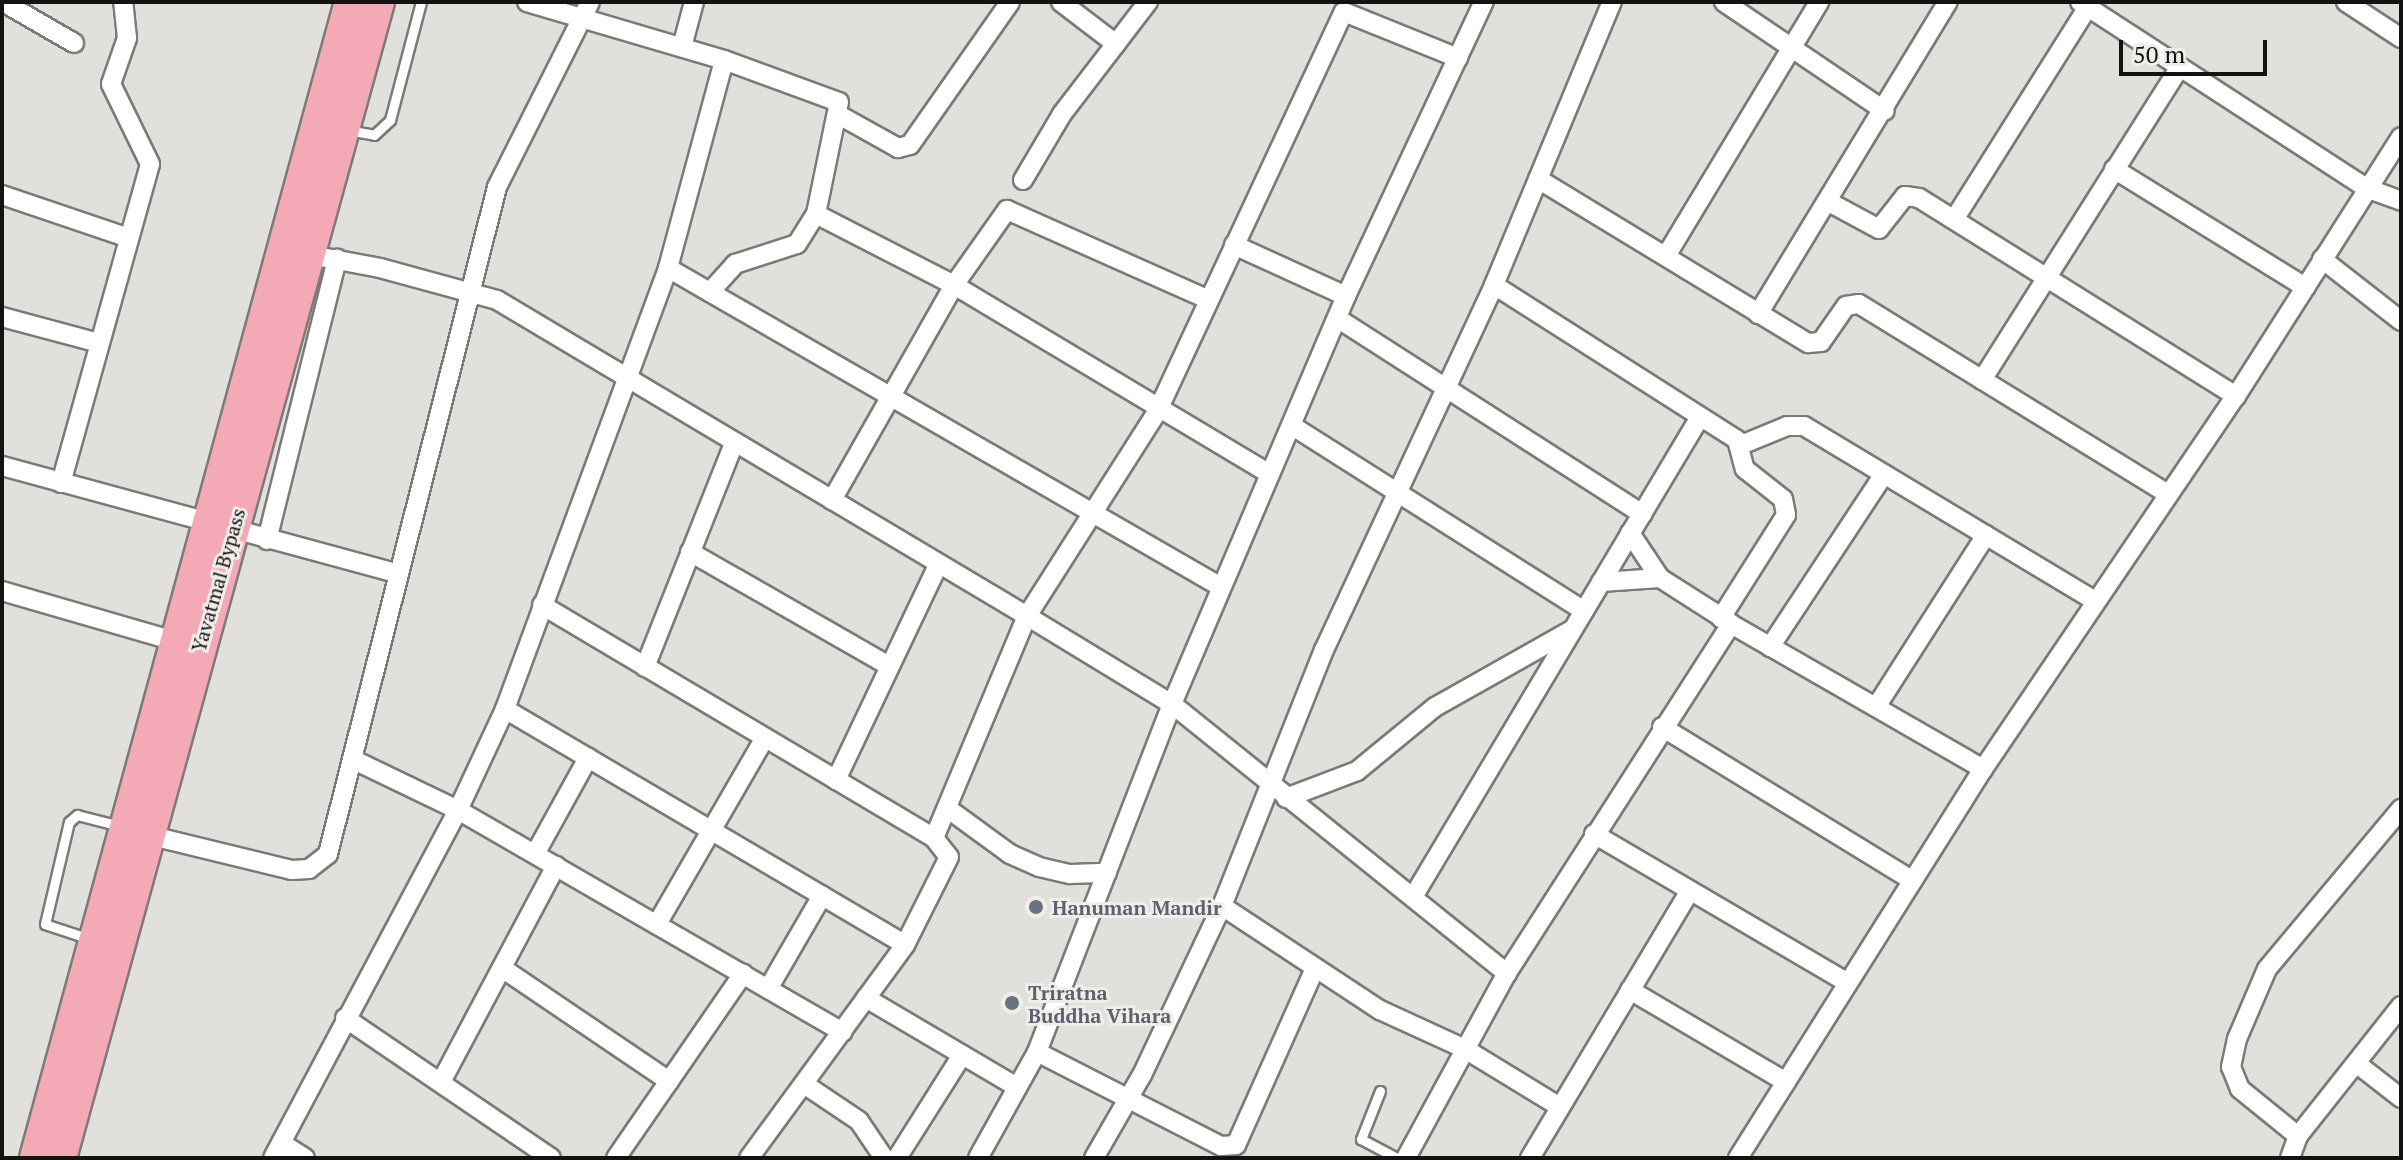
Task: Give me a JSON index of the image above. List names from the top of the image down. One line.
{"streets":{"main road":["Yavatmal Bypass"]},"places":["Hanuman Mandir","Triratna Buddha Vihara"],"scale_bar":"50 m"}
